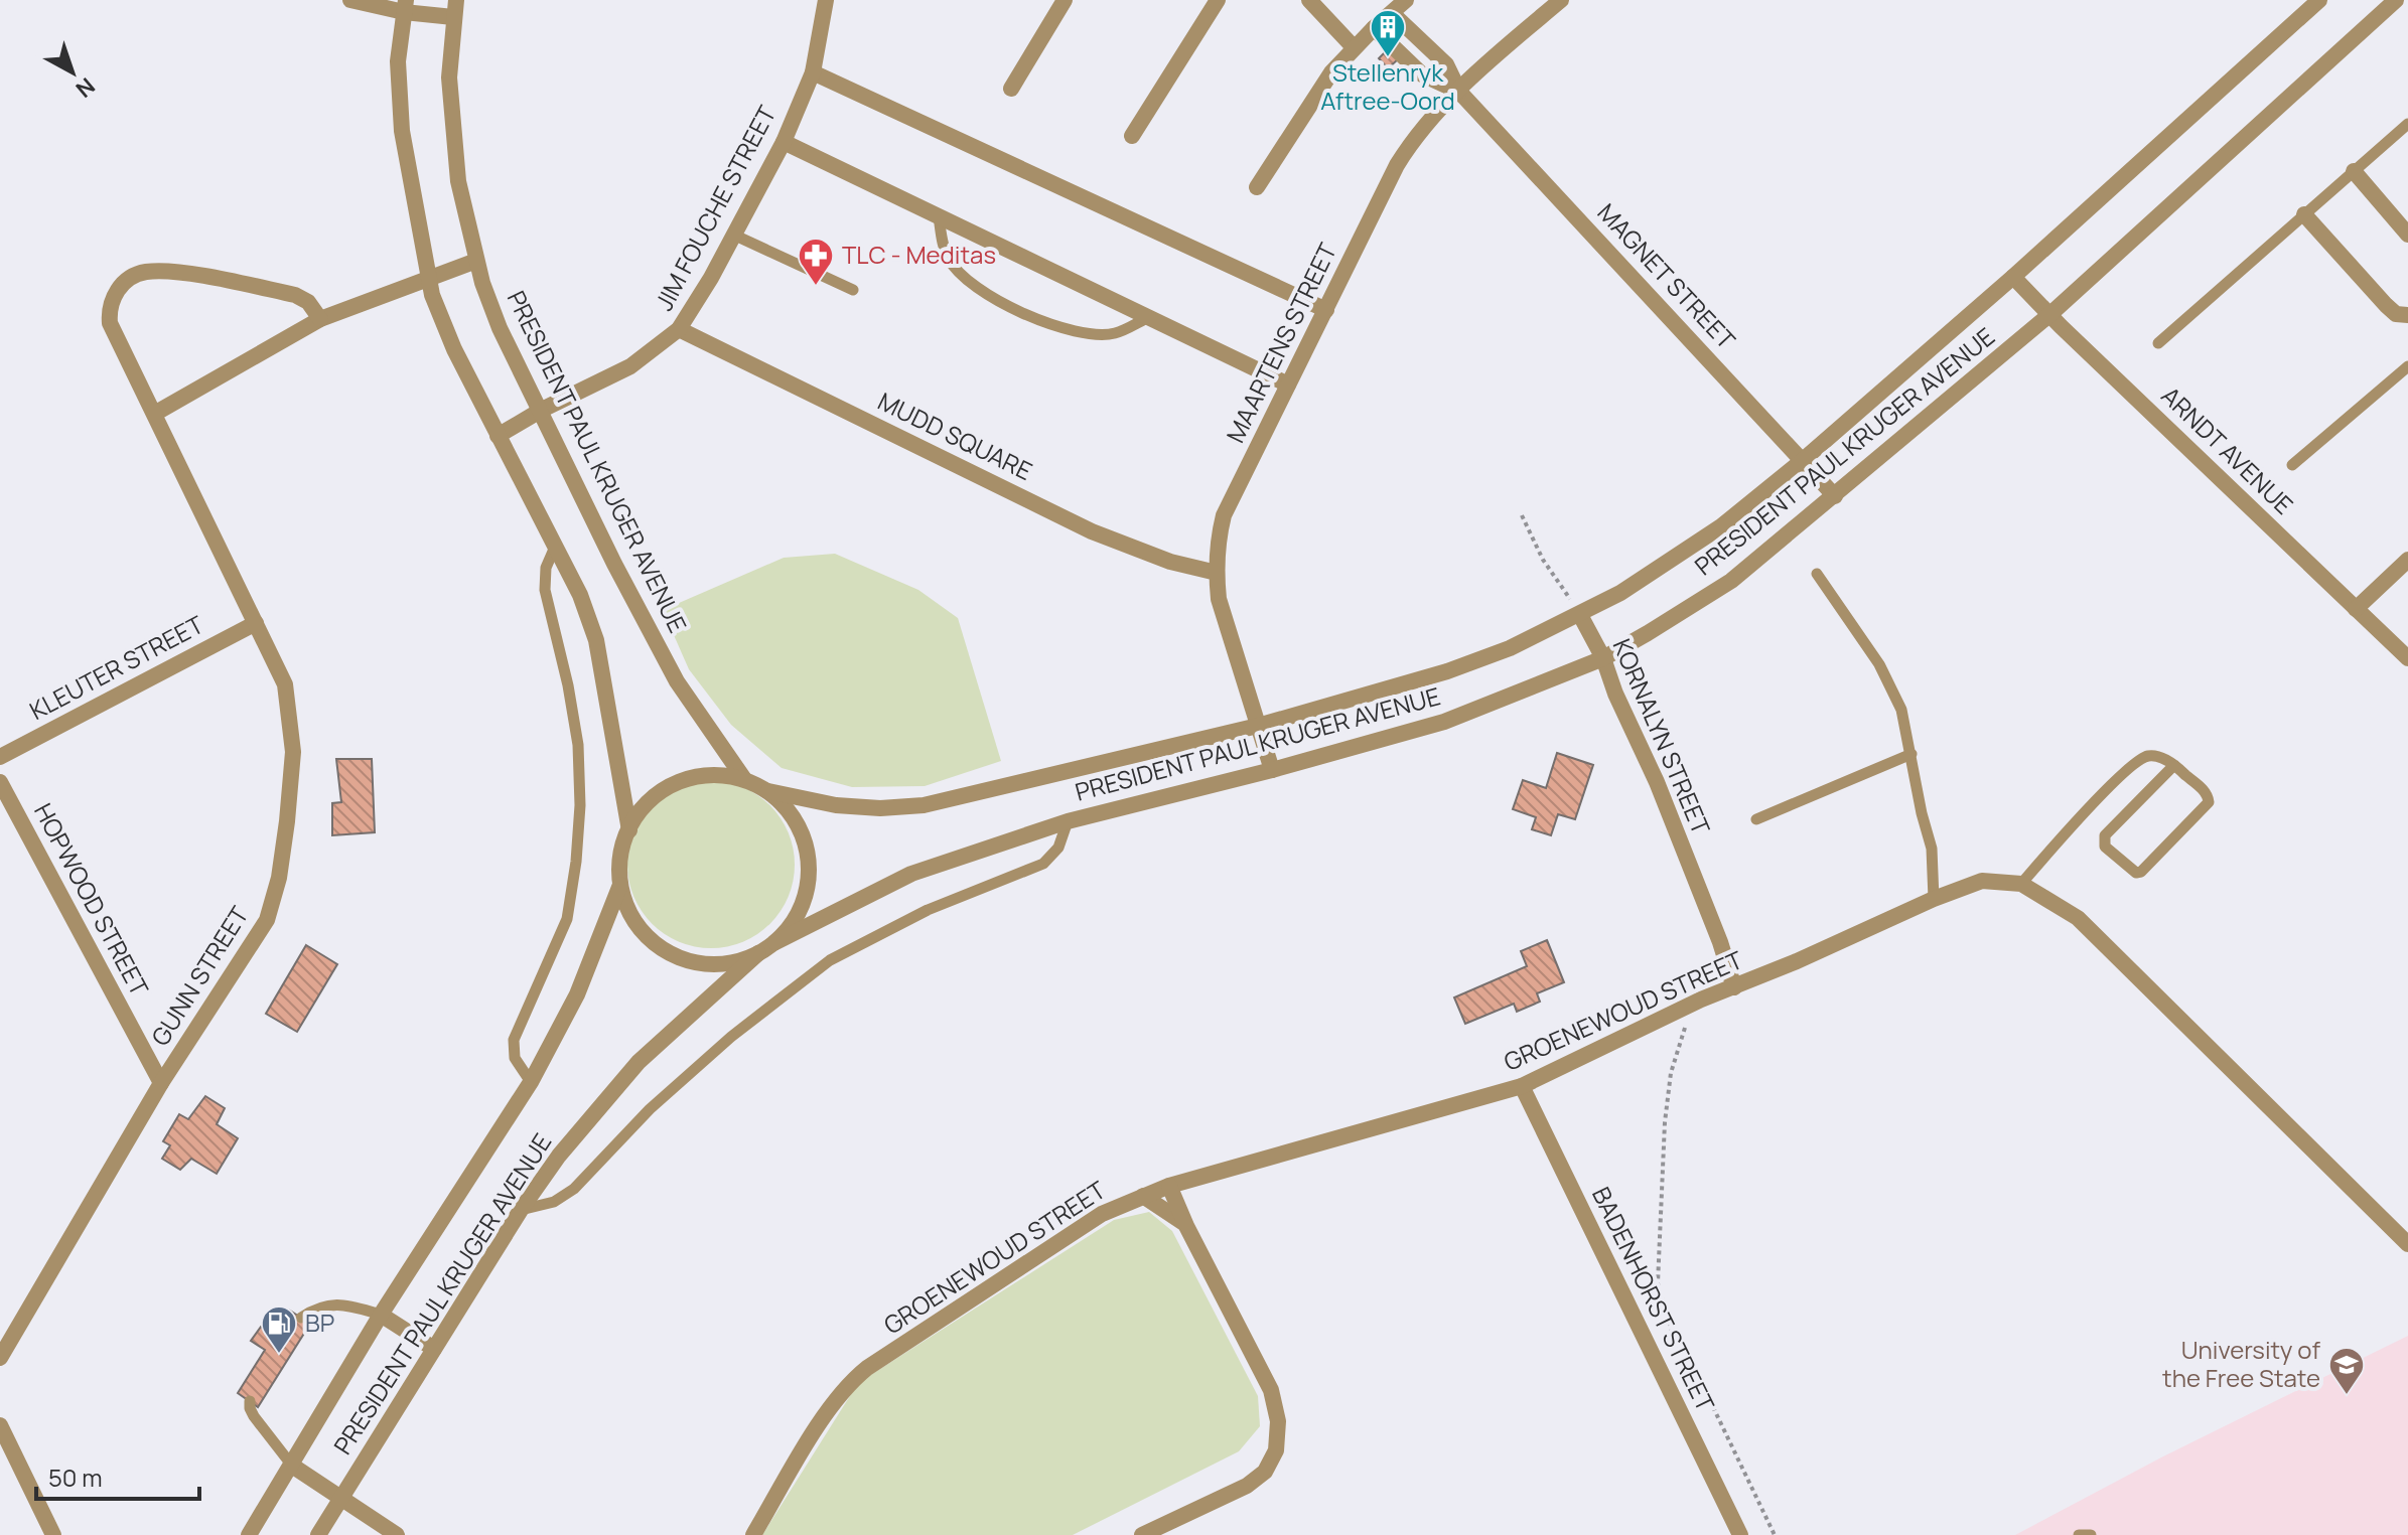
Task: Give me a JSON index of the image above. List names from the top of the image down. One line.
{"streets":{"street":["JIM FOUCHE STREET","MAGNET STREET","MAARTENS STREET","MUDD SQUARE","ARNDT AVENUE","PRESIDENT PAUL KRUGER AVENUE","KLEUTER STREET","KORNALYN STREET","HOPWOOD STREET","GUNN STREET","GROENEWOUD STREET","BADENHORST STREET"]},"crossings":[["JIM FOUCHE STREET","MUDD SQUARE"],["JIM FOUCHE STREET","PRESIDENT PAUL KRUGER AVENUE"],["MAGNET STREET","MAARTENS STREET"],["MAGNET STREET","PRESIDENT PAUL KRUGER AVENUE"],["MAARTENS STREET","MUDD SQUARE"],["MAARTENS STREET","PRESIDENT PAUL KRUGER AVENUE"],["ARNDT AVENUE","PRESIDENT PAUL KRUGER AVENUE"],["PRESIDENT PAUL KRUGER AVENUE","KORNALYN STREET"],["KLEUTER STREET","GUNN STREET"],["KORNALYN STREET","GROENEWOUD STREET"],["HOPWOOD STREET","GUNN STREET"],["GROENEWOUD STREET","BADENHORST STREET"]],"places":{"building":["Stellenryk Aftree-Oord"],"pharmacy":["TLC - Meditas"],"fuel station":["BP"],"school or university":["University of the Free State"]},"scale_bar":"50 m","north":"bottom right"}
